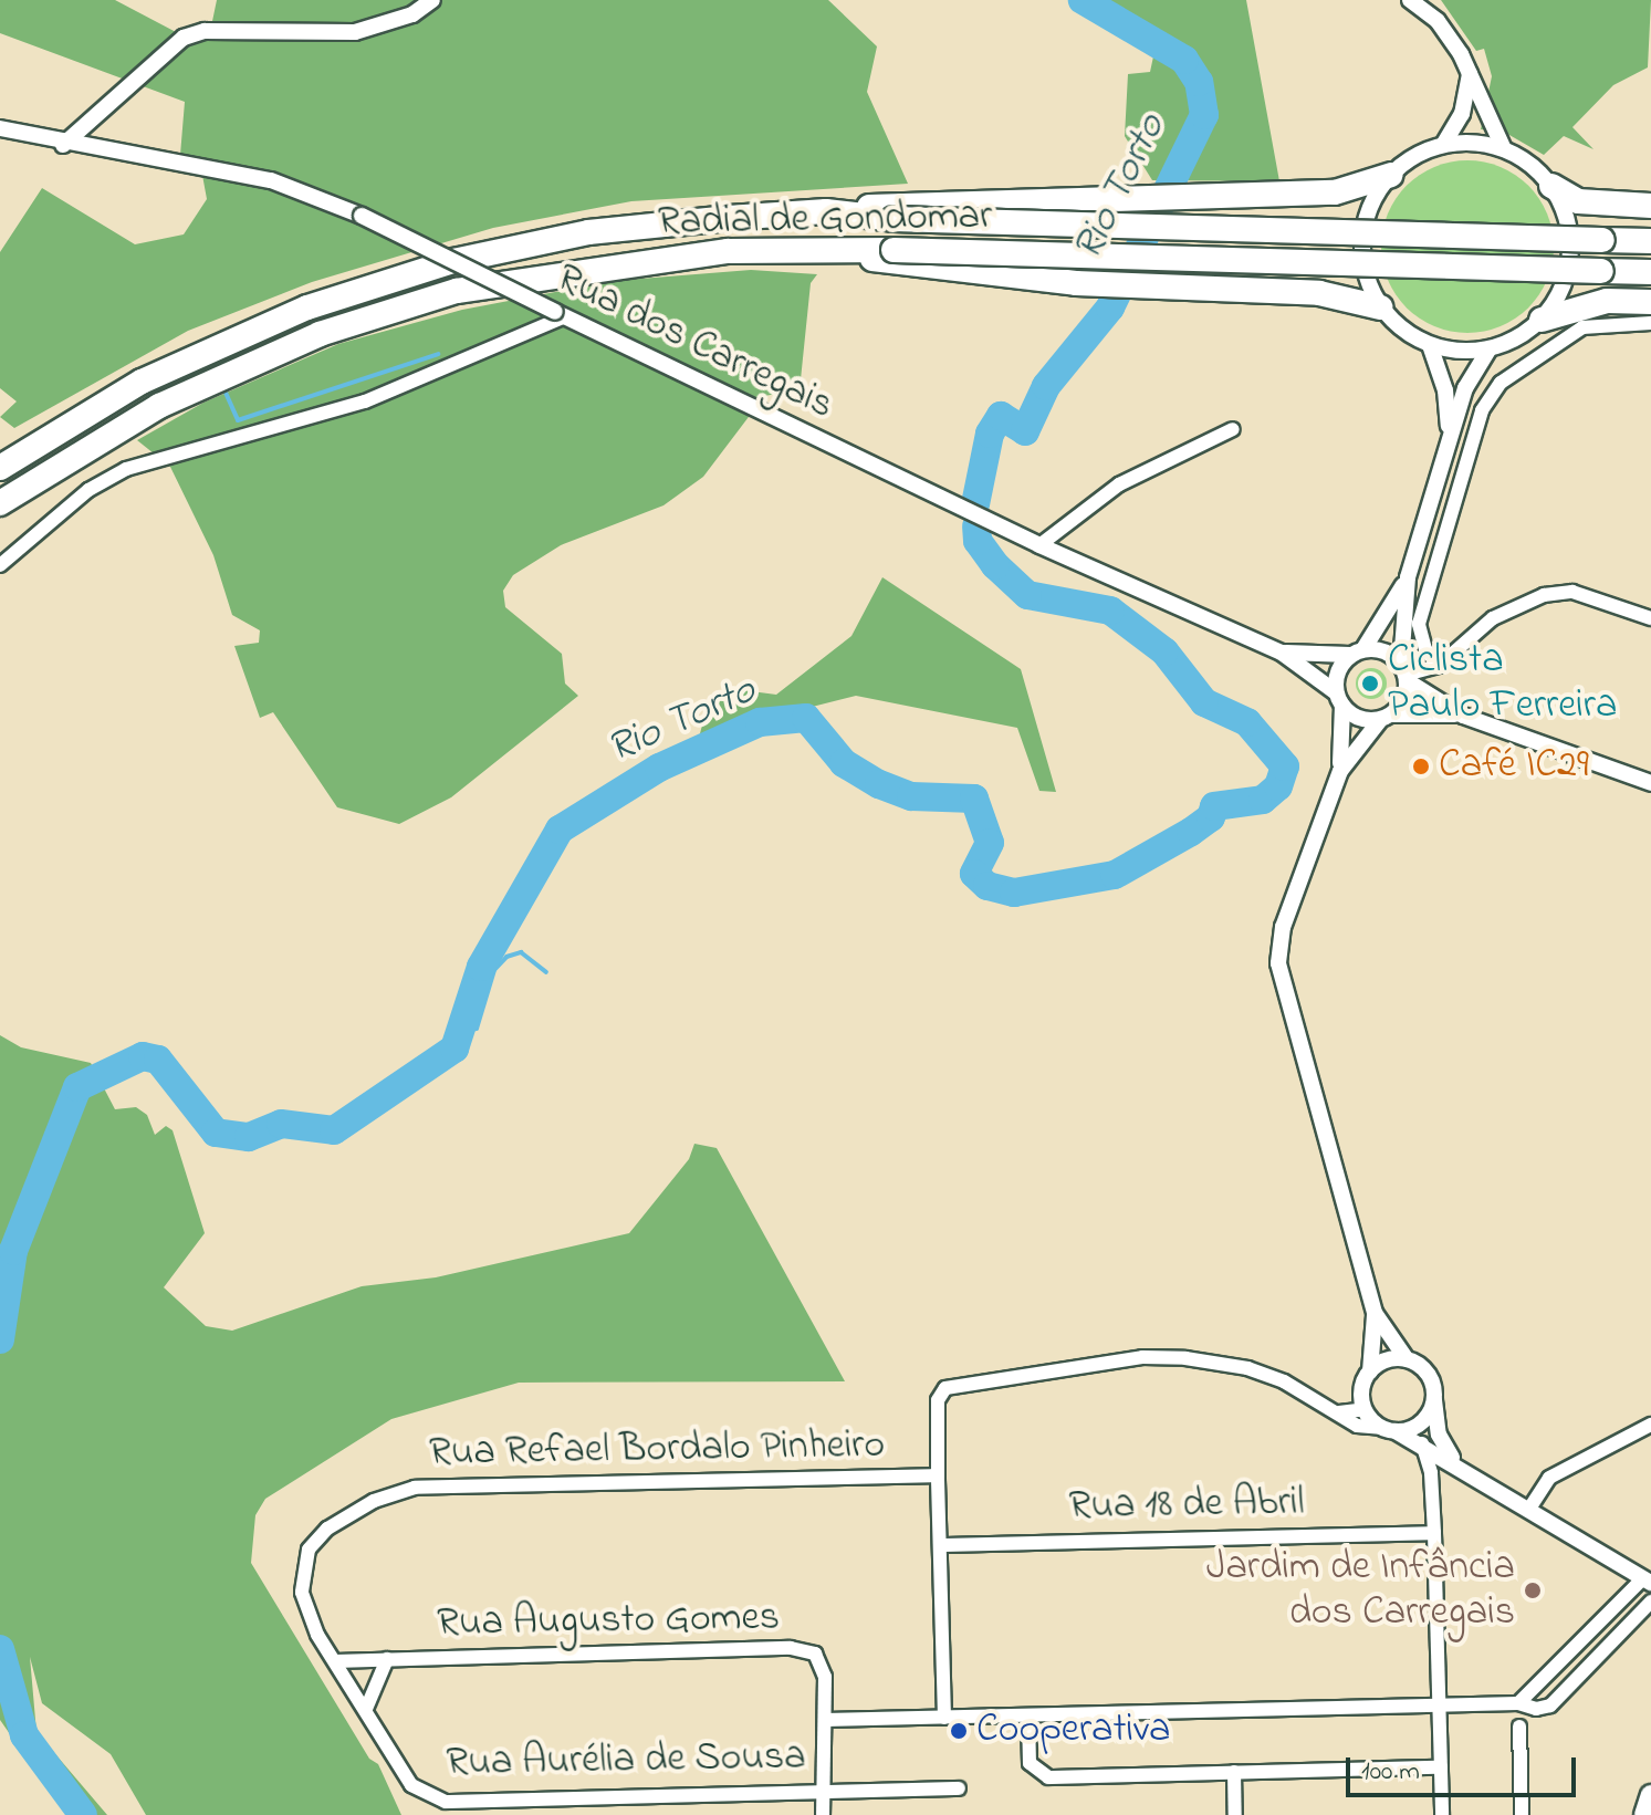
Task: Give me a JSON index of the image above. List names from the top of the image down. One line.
{"streets":{"highway":["Radial de Gondomar"],"street":["Rua dos Carregais","Rua Refael Bordalo Pinheiro","Rua 18 de Abril","Rua Augusto Gomes","Rua Aurélia de Sousa"]},"crossings":[["Rua Refael Bordalo Pinheiro","Rua Augusto Gomes"],["Rua Refael Bordalo Pinheiro","Rua Aurélia de Sousa"],["Rua Augusto Gomes","Rua Aurélia de Sousa"]],"water":["Rio Torto"],"places":["Ciclista Paulo Ferreira","Café IC29","Jardim de Infância dos Carregais","Cooperativa"],"scale_bar":"100 m"}
